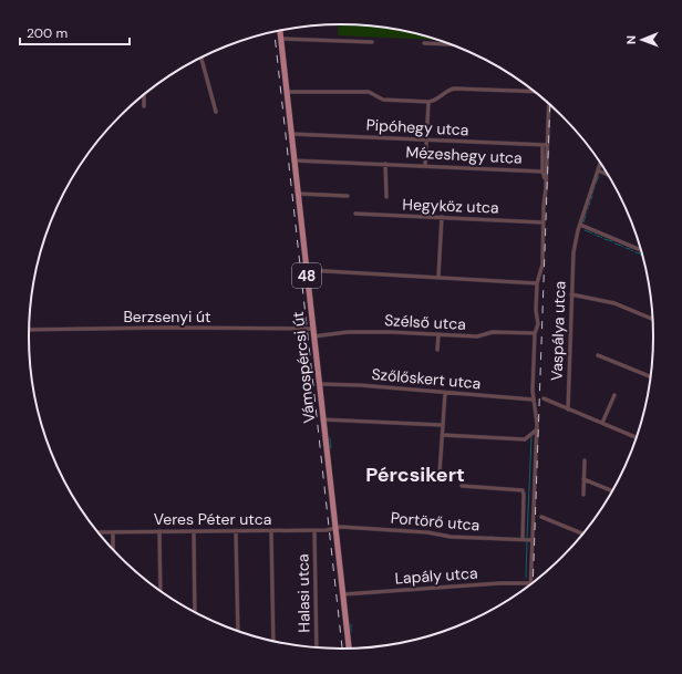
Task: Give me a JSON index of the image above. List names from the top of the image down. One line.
{"streets":{"main road":["48","Vámospércsi út"],"street":["Pipóhegy utca","Mézeshegy utca","Hegyköz utca","Berzsenyi út","Szélső utca","Vaspálya utca","Szőlőskert utca","Veres Péter utca","Portörő utca","Lapály utca","Halasi utca"]},"crossings":[["Pipóhegy utca","Vámospércsi út"],["Mézeshegy utca","Vámospércsi út"],["Berzsenyi út","Vámospércsi út"],["Szélső utca","Vámospércsi út"],["Vámospércsi út","Szőlőskert utca"],["Vámospércsi út","Veres Péter utca"],["Vámospércsi út","Portörő utca"],["Vámospércsi út","Lapály utca"],["Veres Péter utca","Portörő utca"],["Veres Péter utca","Halasi utca"]],"districts":["Pércsikert"],"scale_bar":"200 m","north":"left"}
